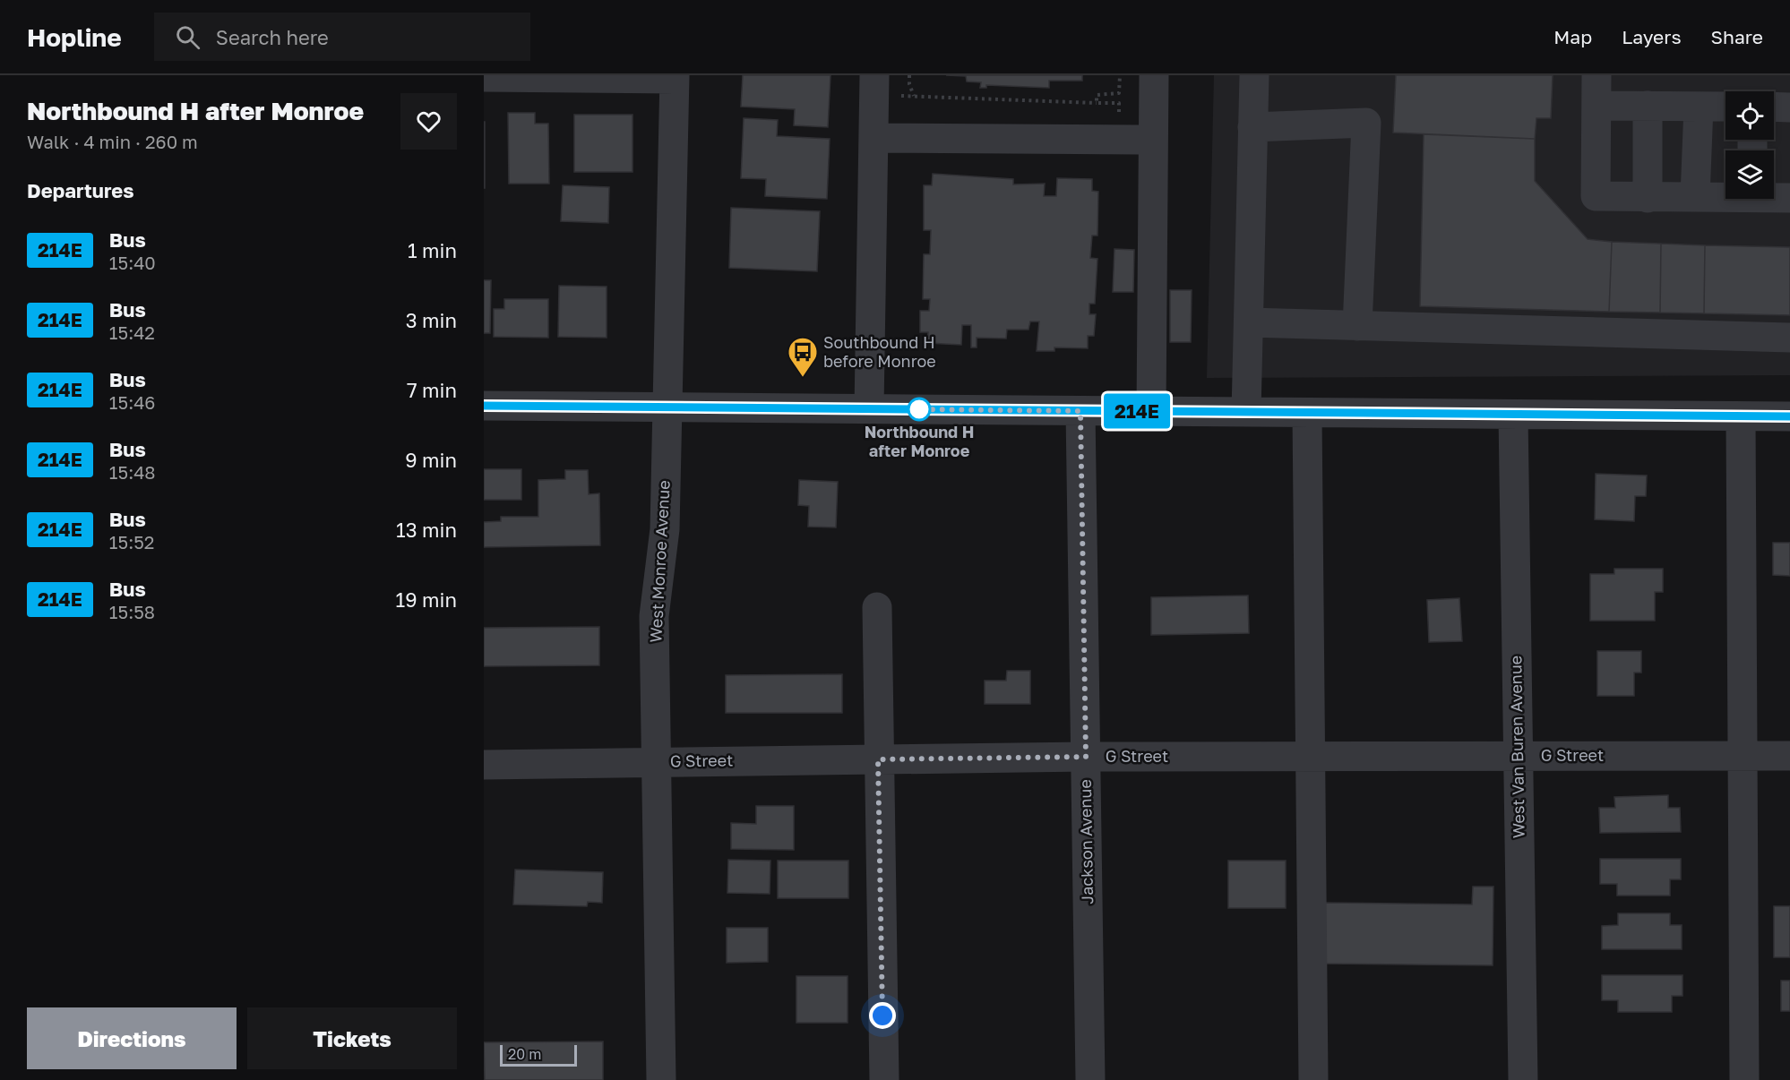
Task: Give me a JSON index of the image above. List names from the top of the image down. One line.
{"streets":{"street":["West Monroe Avenue","West Van Buren Avenue","G Street","Jackson Avenue"]},"crossings":[["West Monroe Avenue","G Street"],["West Van Buren Avenue","G Street"],["G Street","Jackson Avenue"]],"places":{"bus stop":["Southbound H before Monroe"],"other":["Northbound H after Monroe"]},"lines":["bus line 214E"],"scale_bar":"20 m","page":{"header":"Hopline","search":"Search here","nav":["Map","Layers","Share"],"heading":[["Northbound H after Monroe","Walk · 4 min · 260 m"],"Departures"],"on_map":"214E","list":[{"mark":"214E","name":"Bus","note":"15:40","value":"1 min"},{"mark":"214E","name":"Bus","note":"15:42","value":"3 min"},{"mark":"214E","name":"Bus","note":"15:46","value":"7 min"},{"mark":"214E","name":"Bus","note":"15:48","value":"9 min"},{"mark":"214E","name":"Bus","note":"15:52","value":"13 min"},{"mark":"214E","name":"Bus","note":"15:58","value":"19 min"}],"buttons":["Directions","Tickets"],"scale":"20 m"}}
